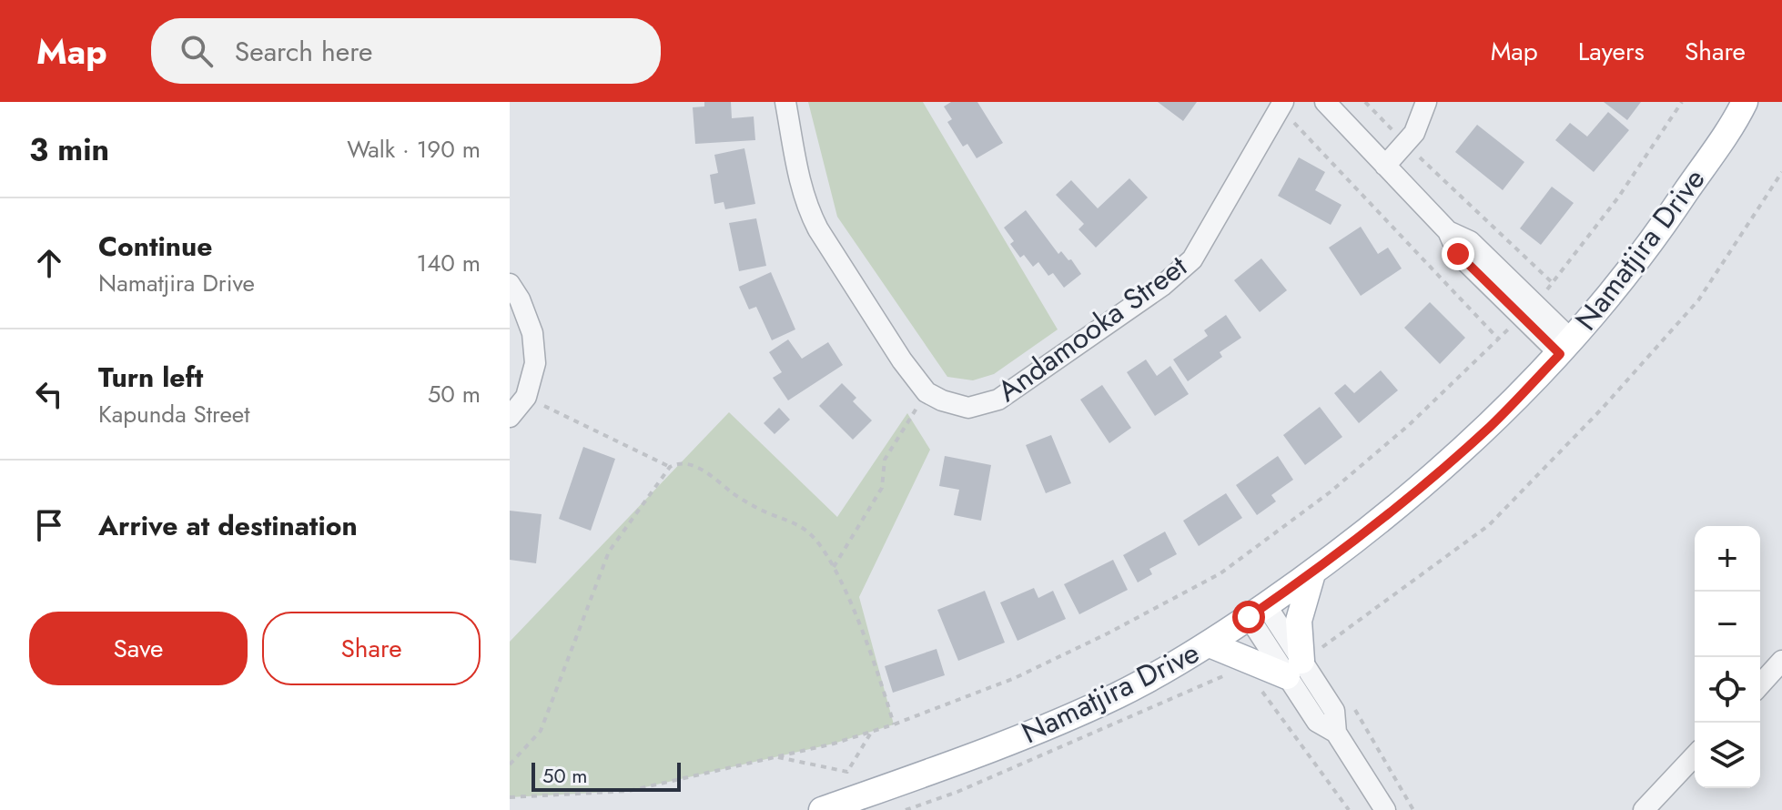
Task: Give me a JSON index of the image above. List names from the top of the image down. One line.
{"streets":{"main road":["Namatjira Drive"],"street":["Andamooka Street"]},"scale_bar":"50 m","page":{"header":"Map","search":"Search here","nav":["Map","Layers","Share"],"heading":["3 min","Walk · 190 m"],"list":[["Continue","Namatjira Drive","140 m"],["Turn left","Kapunda Street","50 m"],"Arrive at destination"],"map_buttons":["+","−"],"buttons":["Save","Share"],"scale":"50 m"}}
